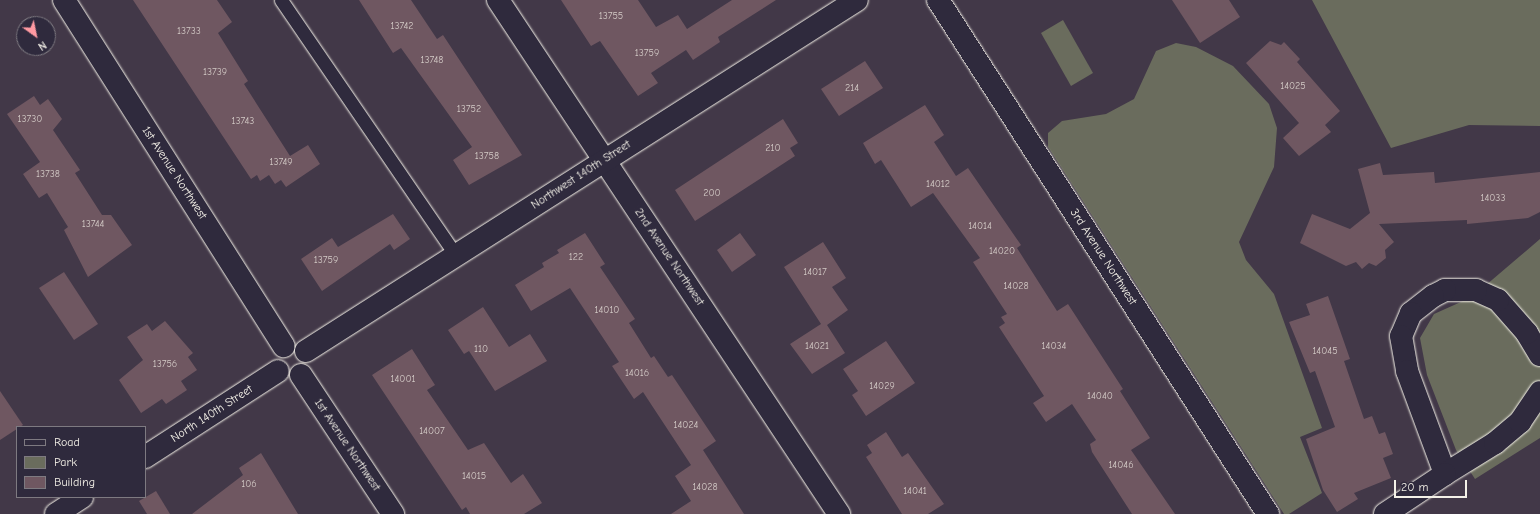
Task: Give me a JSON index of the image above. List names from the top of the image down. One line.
{"streets":{"street":["1st Avenue Northwest","Northwest 140th Street","2nd Avenue Northwest","3rd Avenue Northwest","North 140th Street"]},"crossings":[["1st Avenue Northwest","Northwest 140th Street"],["1st Avenue Northwest","North 140th Street"],["Northwest 140th Street","2nd Avenue Northwest"],["Northwest 140th Street","North 140th Street"]],"house_numbers":["13755","13742","13733","13759","13748","13739","14025","214","13752","13730","13743","210","13758","13749","13738","14012","200","14033","13744","14014","14020","122","13759","14017","14028","14010","14021","14034","110","14045","13756","14016","14001","14029","14040","14024","14007","14046","14015","106","14028","14041"],"legend":["Road","Park","Building"],"scale_bar":"20 m","north":"bottom right"}
